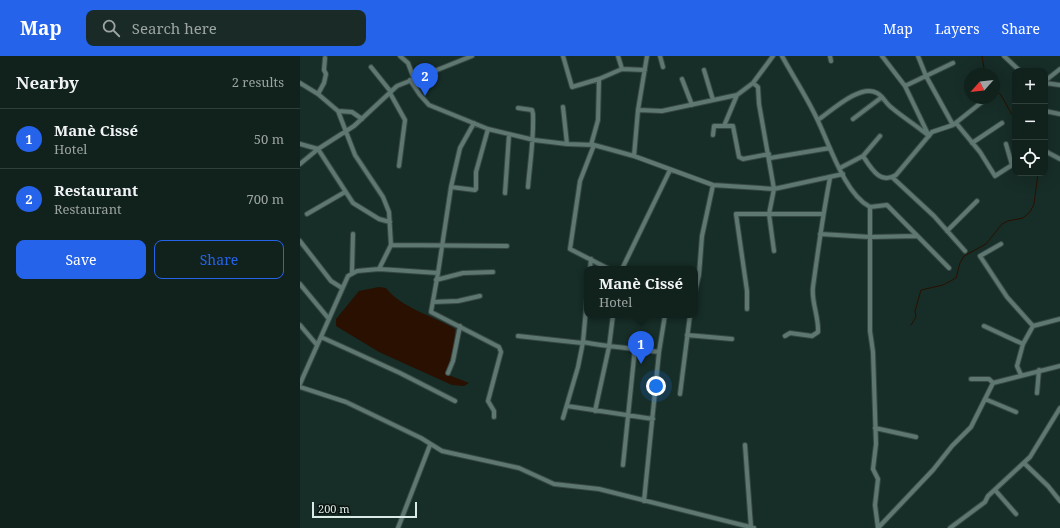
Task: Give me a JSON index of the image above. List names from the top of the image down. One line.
{"scale_bar":"200 m","north":"bottom left","page":{"header":"Map","search":"Search here","nav":["Map","Layers","Share"],"heading":["Nearby","2 results"],"pins":["2","1"],"map_buttons":["+","−"],"list":[{"mark":"1","name":"Manè Cissé","note":"Hotel","value":"50 m"},{"mark":"2","name":"Restaurant","note":"Restaurant","value":"700 m"}],"buttons":["Save","Share"],"popup":["Manè Cissé","Hotel"],"scale":"200 m"}}
